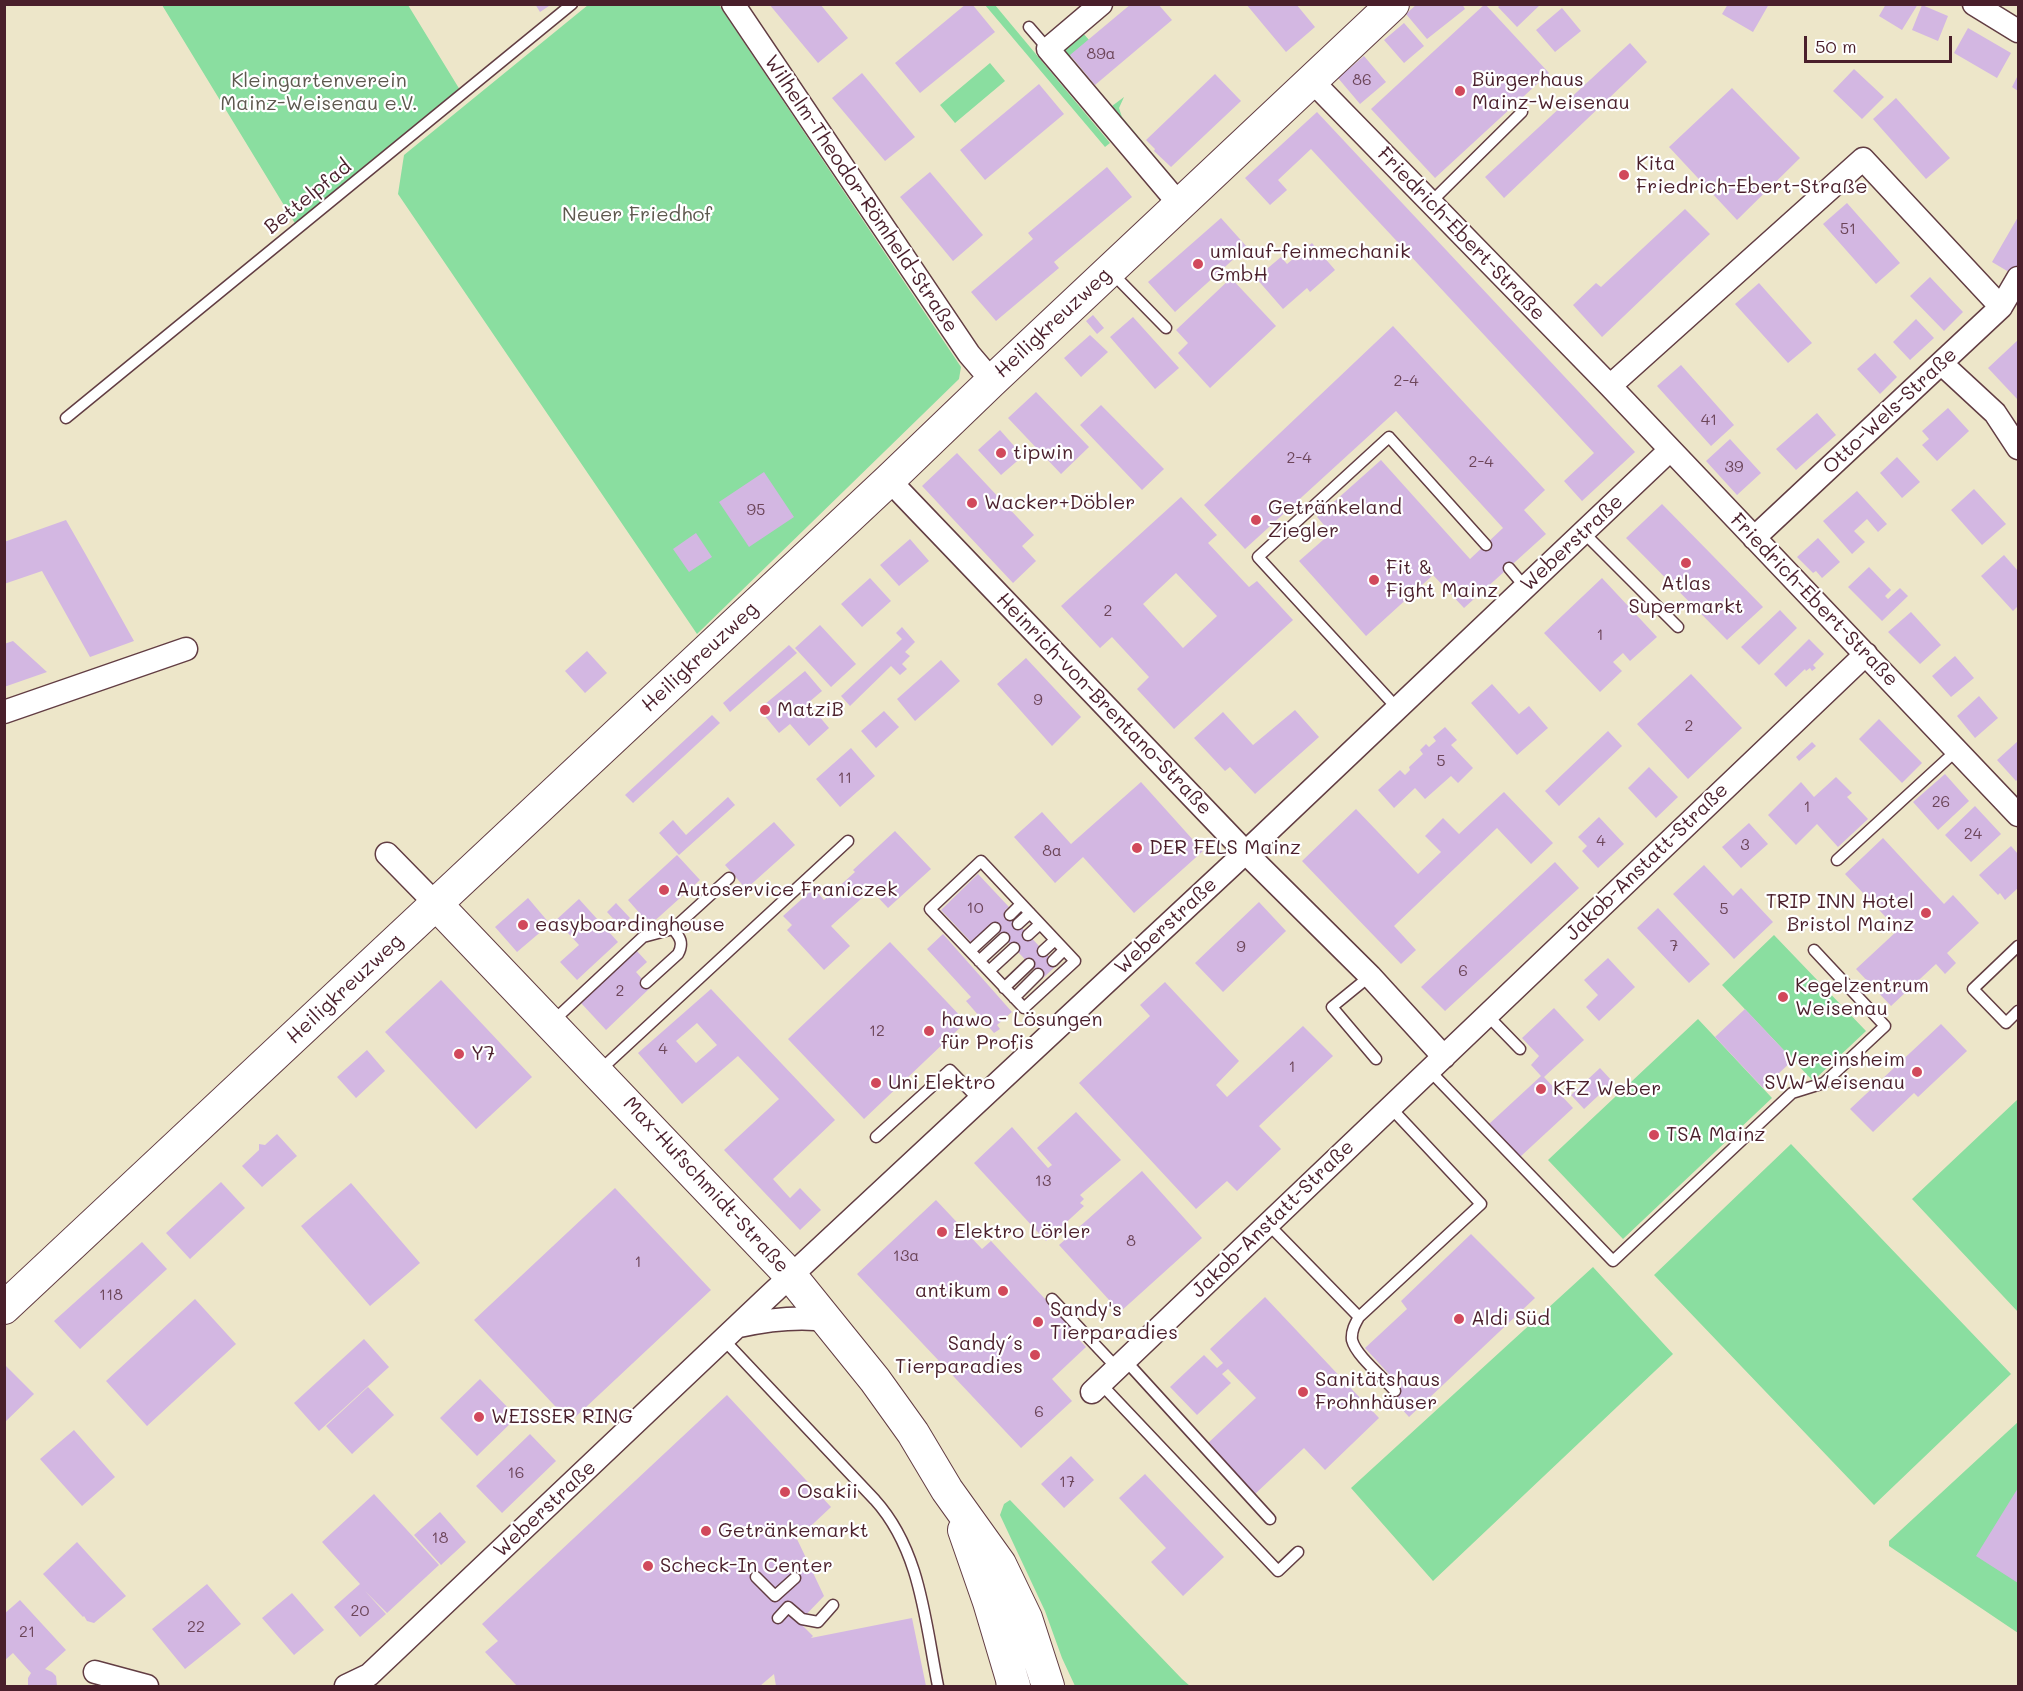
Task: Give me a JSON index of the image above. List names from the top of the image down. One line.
{"streets":{"street":["Wilhelm-Theodor-Römheld-Straße","Friedrich-Ebert-Straße","Heiligkreuzweg","Otto-Wels-Straße","Weberstraße","Heinrich-von-Brentano-Straße","Jakob-Anstatt-Straße","Max-Hufschmidt-Straße"],"lane":["Bettelpfad"]},"crossings":[["Wilhelm-Theodor-Römheld-Straße","Heiligkreuzweg"],["Friedrich-Ebert-Straße","Heiligkreuzweg"],["Friedrich-Ebert-Straße","Otto-Wels-Straße"],["Friedrich-Ebert-Straße","Weberstraße"],["Friedrich-Ebert-Straße","Jakob-Anstatt-Straße"],["Heiligkreuzweg","Heinrich-von-Brentano-Straße"],["Heiligkreuzweg","Max-Hufschmidt-Straße"],["Weberstraße","Heinrich-von-Brentano-Straße"],["Weberstraße","Max-Hufschmidt-Straße"],["Heinrich-von-Brentano-Straße","Jakob-Anstatt-Straße"]],"parks":["Kleingartenverein Mainz-Weisenau e.V.","Neuer Friedhof"],"places":["Bürgerhaus Mainz-Weisenau","Kita Friedrich-Ebert-Straße","umlauf-feinmechanik GmbH","tipwin","Wacker+Döbler","Getränkeland Ziegler","Atlas Supermarkt","Fit & Fight Mainz","MatziB","DER FELS Mainz","Autoservice Franiczek","TRIP INN Hotel Bristol Mainz","easyboardinghouse","Kegelzentrum Weisenau","hawo - Lösungen für Profis","Y7","Vereinsheim SVW Weisenau","Uni Elektro","KFZ Weber","TSA Mainz","Elektro Lörler","antikum","Aldi Süd","Sandy's Tierparadies","Sandy´s Tierparadies","Sanitätshaus Frohnhäuser","WEISSER RING","Osakii","Getränkemarkt","Scheck-In Center"],"house_numbers":["89a","86","51","2-4","41","2-4","2-4","39","95","2","1","9","2","5","11","26","1","24","4","3","8a","10","5","7","9","6","2","12","4","1","13","8","13a","1","118","6","16","17","18","20","22","21"],"scale_bar":"50 m"}
